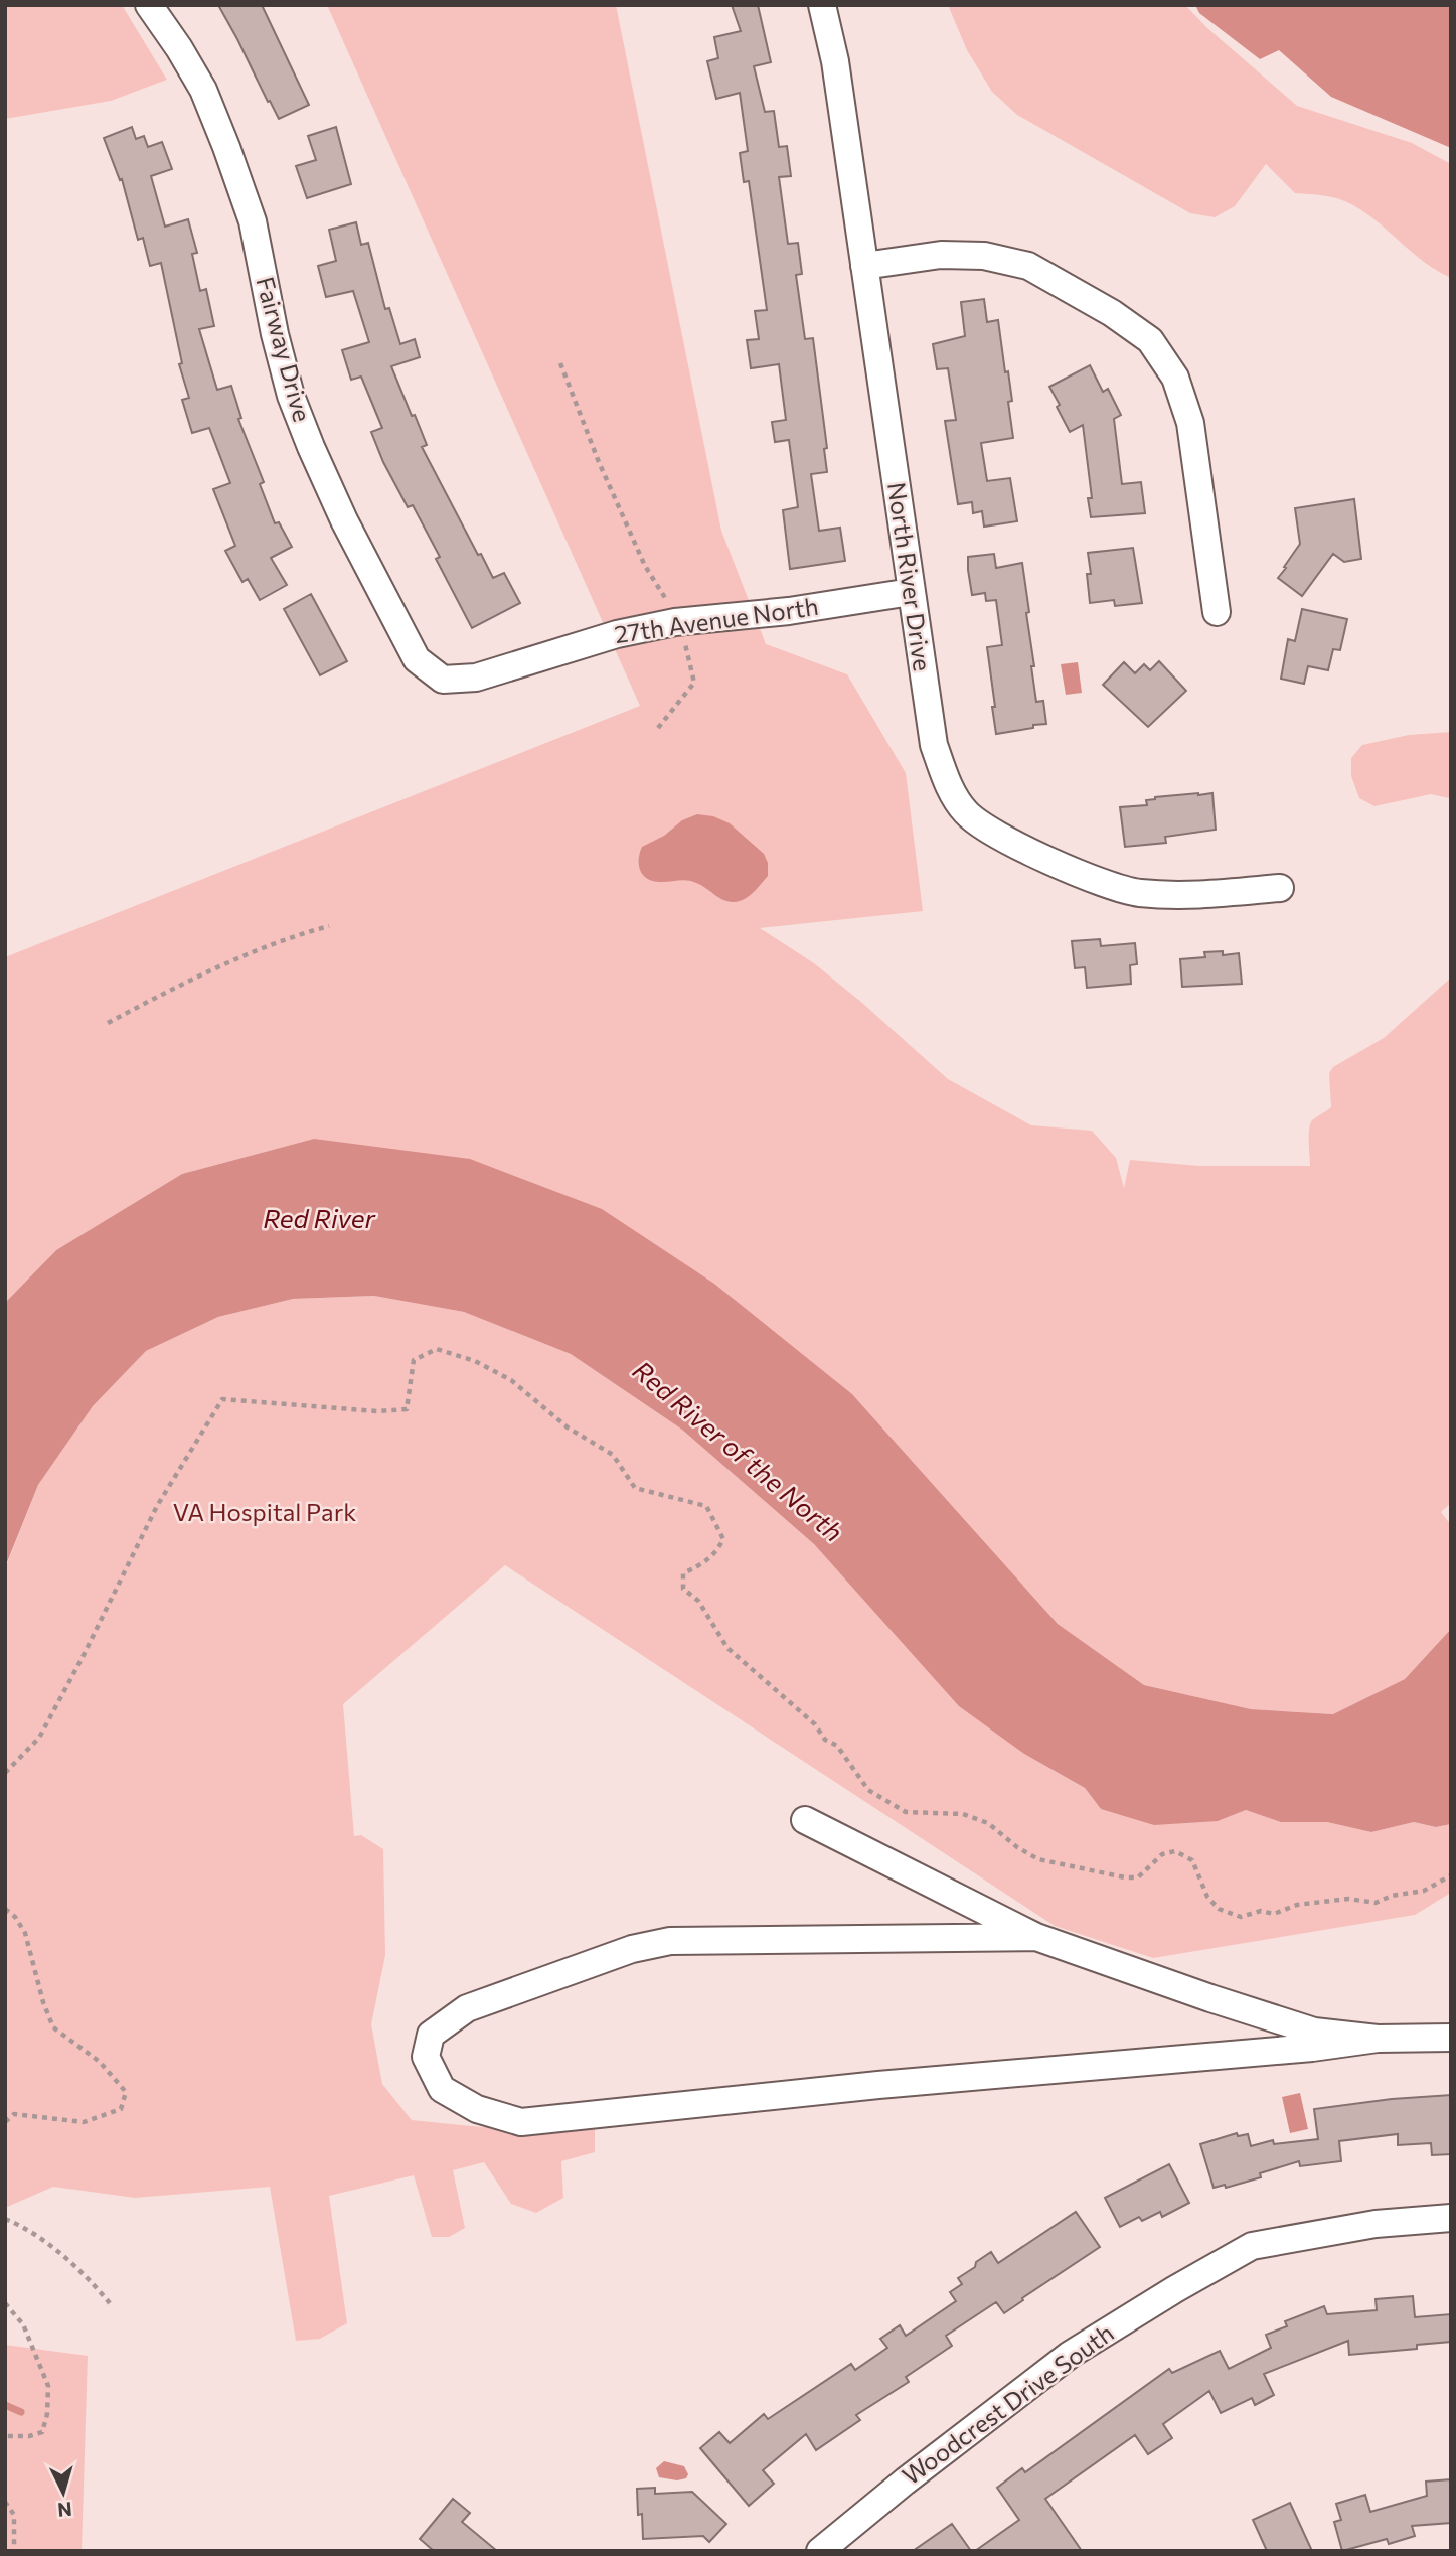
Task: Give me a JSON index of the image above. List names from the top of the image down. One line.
{"streets":{"street":["Fairway Drive","North River Drive","27th Avenue North","Woodcrest Drive South"]},"crossings":[["Fairway Drive","27th Avenue North"],["North River Drive","27th Avenue North"]],"water":["Red River","Red River of the North"],"parks":["VA Hospital Park"],"north":"bottom"}
